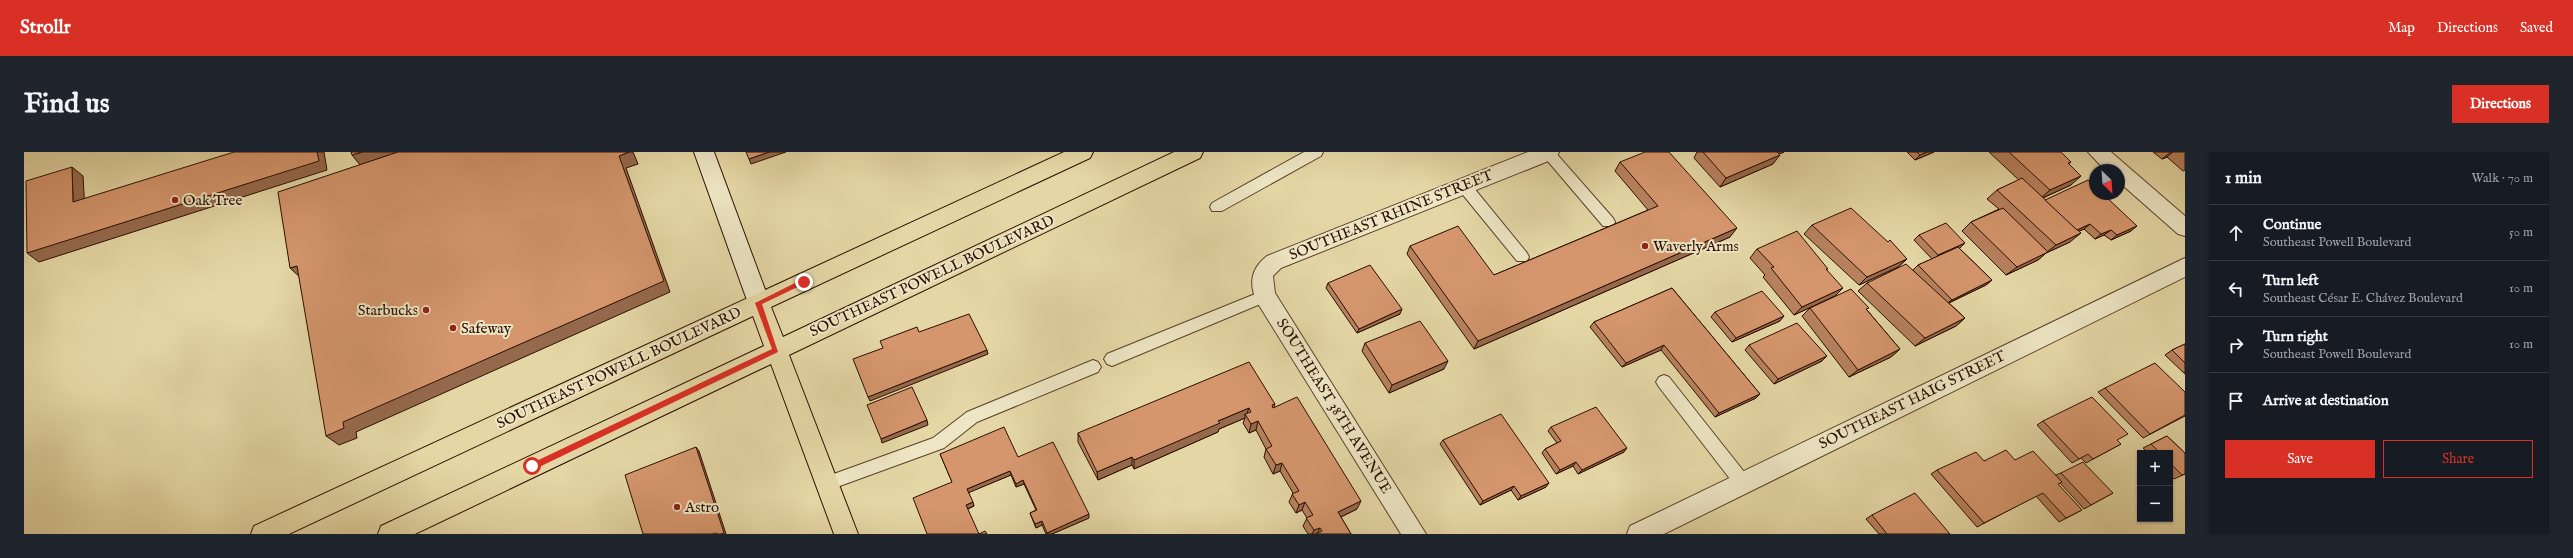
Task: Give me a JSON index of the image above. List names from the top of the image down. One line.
{"streets":{"main road":["SOUTHEAST POWELL BOULEVARD"],"street":["SOUTHEAST RHINE STREET","SOUTHEAST HAIG STREET","SOUTHEAST 38TH AVENUE"]},"crossings":[["SOUTHEAST RHINE STREET","SOUTHEAST 38TH AVENUE"]],"places":["Oak Tree","Waverly Arms","Starbucks","Safeway","Astro"],"north":"bottom right","page":{"header":"Strollr","nav":["Map","Directions","Saved"],"buttons":["Directions",["Save","Share"]],"title":"Find us","heading":["1 min","Walk · 70 m"],"list":[["Continue","Southeast Powell Boulevard","50 m"],["Turn left","Southeast César E. Chávez Boulevard","10 m"],["Turn right","Southeast Powell Boulevard","10 m"],"Arrive at destination"],"map_buttons":["+","−"]}}
